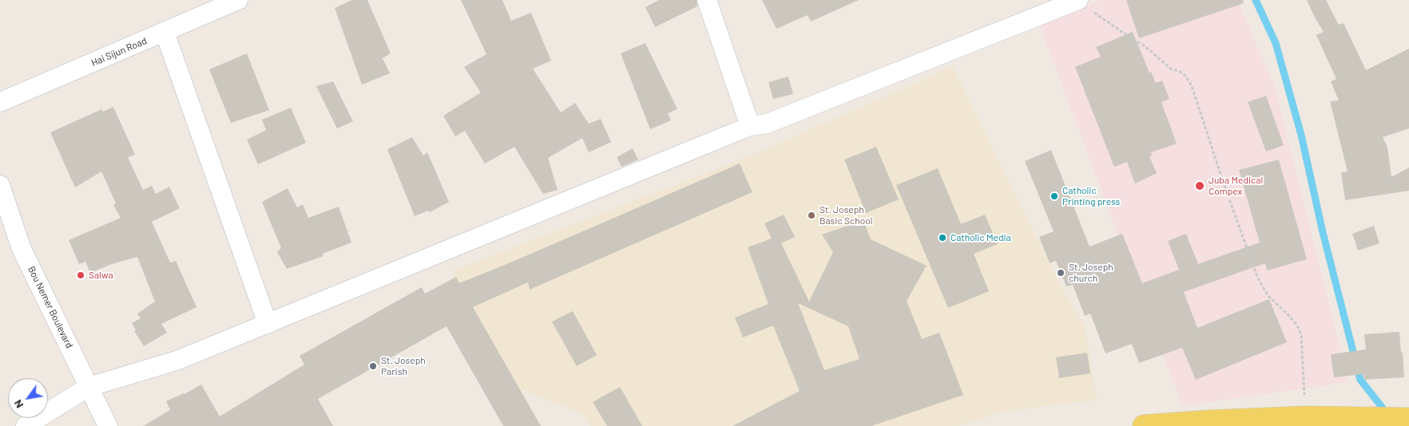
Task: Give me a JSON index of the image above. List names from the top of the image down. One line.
{"streets":{"street":["Hai Sijun Road","Bou Nemer Boulevard"]},"places":["Juba Medical Compex","Catholic Printing press","St. Joseph Basic School","Catholic Media","St. Joseph church","Salwa","St. Joseph Parish"],"north":"bottom left"}
